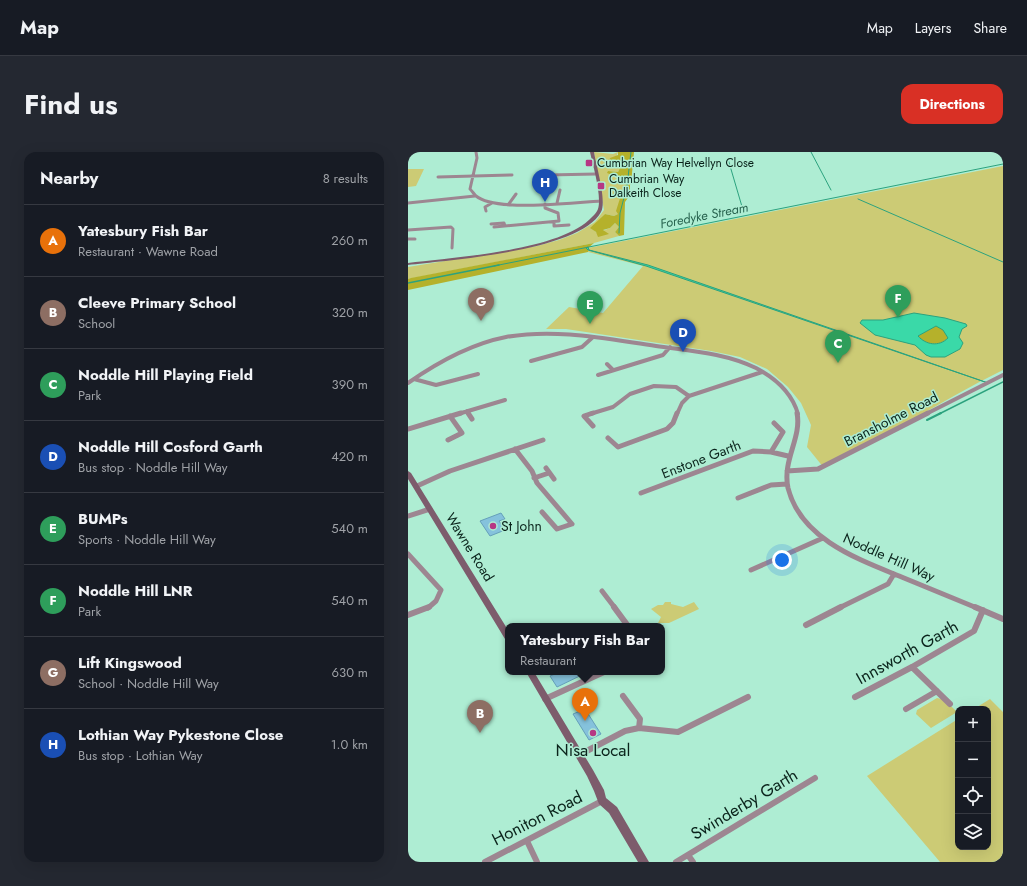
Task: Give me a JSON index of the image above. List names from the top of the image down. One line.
{"streets":{"street":["Bransholme Road","Enstone Garth","Wawne Road","Noddle Hill Way","Innsworth Garth","Swinderby Garth","Honiton Road"]},"crossings":[["Bransholme Road","Noddle Hill Way"],["Enstone Garth","Noddle Hill Way"],["Noddle Hill Way","Innsworth Garth"]],"water":["Foredyke Stream"],"places":{"transit":["Cumbrian Way Helvellyn Close","Cumbrian Way Dalkeith Close"],"other":["St John","Nisa Local"]},"page":{"header":"Map","nav":["Map","Layers","Share"],"title":"Find us","buttons":"Directions","heading":["Nearby","8 results"],"pins":["H","F","G","E","D","C","A","B"],"list":[{"mark":"A","name":"Yatesbury Fish Bar","note":"Restaurant · Wawne Road","value":"260 m"},{"mark":"B","name":"Cleeve Primary School","note":"School","value":"320 m"},{"mark":"C","name":"Noddle Hill Playing Field","note":"Park","value":"390 m"},{"mark":"D","name":"Noddle Hill Cosford Garth","note":"Bus stop · Noddle Hill Way","value":"420 m"},{"mark":"E","name":"BUMPs","note":"Sports · Noddle Hill Way","value":"540 m"},{"mark":"F","name":"Noddle Hill LNR","note":"Park","value":"540 m"},{"mark":"G","name":"Lift Kingswood","note":"School · Noddle Hill Way","value":"630 m"},{"mark":"H","name":"Lothian Way Pykestone Close","note":"Bus stop · Lothian Way","value":"1.0 km"}],"popup":["Yatesbury Fish Bar","Restaurant"],"map_buttons":["+","−"]}}
